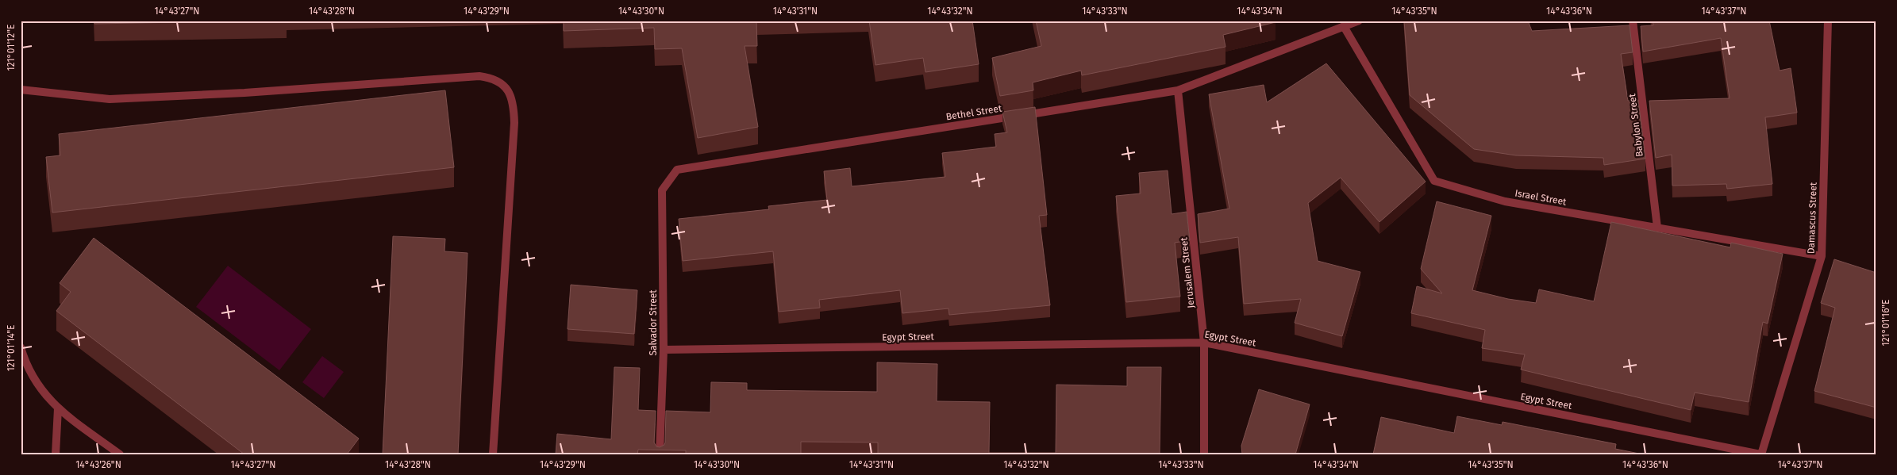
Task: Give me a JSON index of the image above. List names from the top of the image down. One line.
{"streets":{"street":["Bethel Street","Babylon Street","Israel Street","Damascus Street","Jerusalem Street","Salvador Street","Egypt Street"]},"crossings":[["Bethel Street","Israel Street"],["Bethel Street","Jerusalem Street"],["Bethel Street","Salvador Street"],["Babylon Street","Israel Street"],["Israel Street","Damascus Street"],["Damascus Street","Egypt Street"],["Jerusalem Street","Egypt Street"],["Salvador Street","Egypt Street"]],"coordinates":["14°43'27\"N","14°43'28\"N","14°43'29\"N","14°43'30\"N","14°43'31\"N","14°43'32\"N","14°43'33\"N","14°43'34\"N","14°43'35\"N","14°43'36\"N","14°43'37\"N","121°01'12\"E","121°01'16\"E","121°01'14\"E","14°43'26\"N"]}
